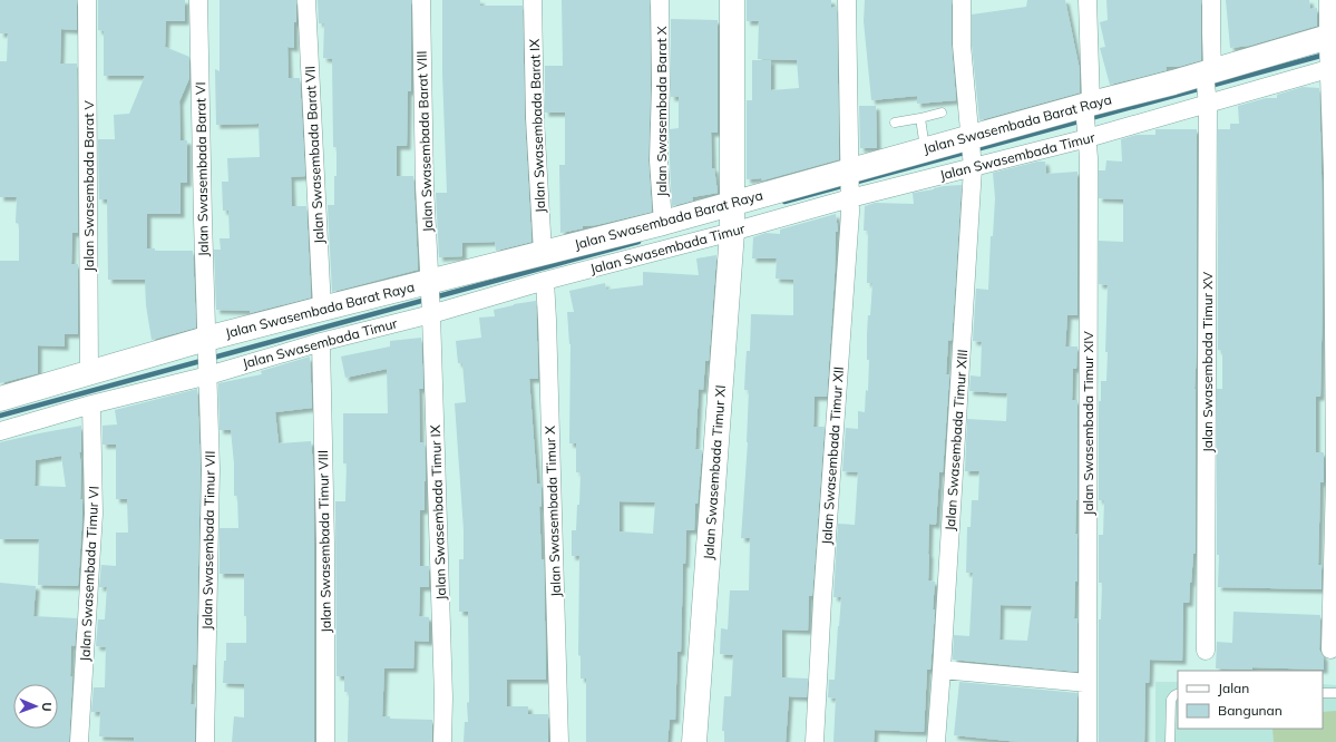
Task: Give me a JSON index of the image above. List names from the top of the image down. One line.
{"streets":{"street":["Jalan Swasembada Barat X","Jalan Swasembada Barat Raya","Jalan Swasembada Barat IX","Jalan Swasembada Barat VIII","Jalan Swasembada Barat VII","Jalan Swasembada Timur","Jalan Swasembada Barat VI","Jalan Swasembada Barat V","Jalan Swasembada Timur XV","Jalan Swasembada Timur XIV","Jalan Swasembada Timur XIII","Jalan Swasembada Timur XII","Jalan Swasembada Timur XI","Jalan Swasembada Timur X","Jalan Swasembada Timur IX","Jalan Swasembada Timur VII","Jalan Swasembada Timur VIII","Jalan Swasembada Timur VI"]},"crossings":[["Jalan Swasembada Barat X","Jalan Swasembada Barat Raya"],["Jalan Swasembada Barat Raya","Jalan Swasembada Barat IX"],["Jalan Swasembada Barat Raya","Jalan Swasembada Barat VIII"],["Jalan Swasembada Barat Raya","Jalan Swasembada Barat VII"],["Jalan Swasembada Barat Raya","Jalan Swasembada Timur"],["Jalan Swasembada Barat Raya","Jalan Swasembada Barat VI"],["Jalan Swasembada Barat Raya","Jalan Swasembada Barat V"],["Jalan Swasembada Barat Raya","Jalan Swasembada Timur XV"],["Jalan Swasembada Barat Raya","Jalan Swasembada Timur XIV"],["Jalan Swasembada Barat Raya","Jalan Swasembada Timur XIII"],["Jalan Swasembada Barat Raya","Jalan Swasembada Timur XII"],["Jalan Swasembada Barat Raya","Jalan Swasembada Timur XI"],["Jalan Swasembada Barat Raya","Jalan Swasembada Timur IX"],["Jalan Swasembada Barat Raya","Jalan Swasembada Timur VII"],["Jalan Swasembada Barat VIII","Jalan Swasembada Timur IX"],["Jalan Swasembada Timur","Jalan Swasembada Timur XV"],["Jalan Swasembada Timur","Jalan Swasembada Timur XIV"],["Jalan Swasembada Timur","Jalan Swasembada Timur XIII"],["Jalan Swasembada Timur","Jalan Swasembada Timur XII"],["Jalan Swasembada Timur","Jalan Swasembada Timur XI"],["Jalan Swasembada Timur","Jalan Swasembada Timur X"],["Jalan Swasembada Timur","Jalan Swasembada Timur IX"],["Jalan Swasembada Timur","Jalan Swasembada Timur VII"],["Jalan Swasembada Timur","Jalan Swasembada Timur VIII"],["Jalan Swasembada Timur","Jalan Swasembada Timur VI"],["Jalan Swasembada Barat VI","Jalan Swasembada Timur VII"]],"legend":["Jalan","Bangunan"],"north":"right"}
